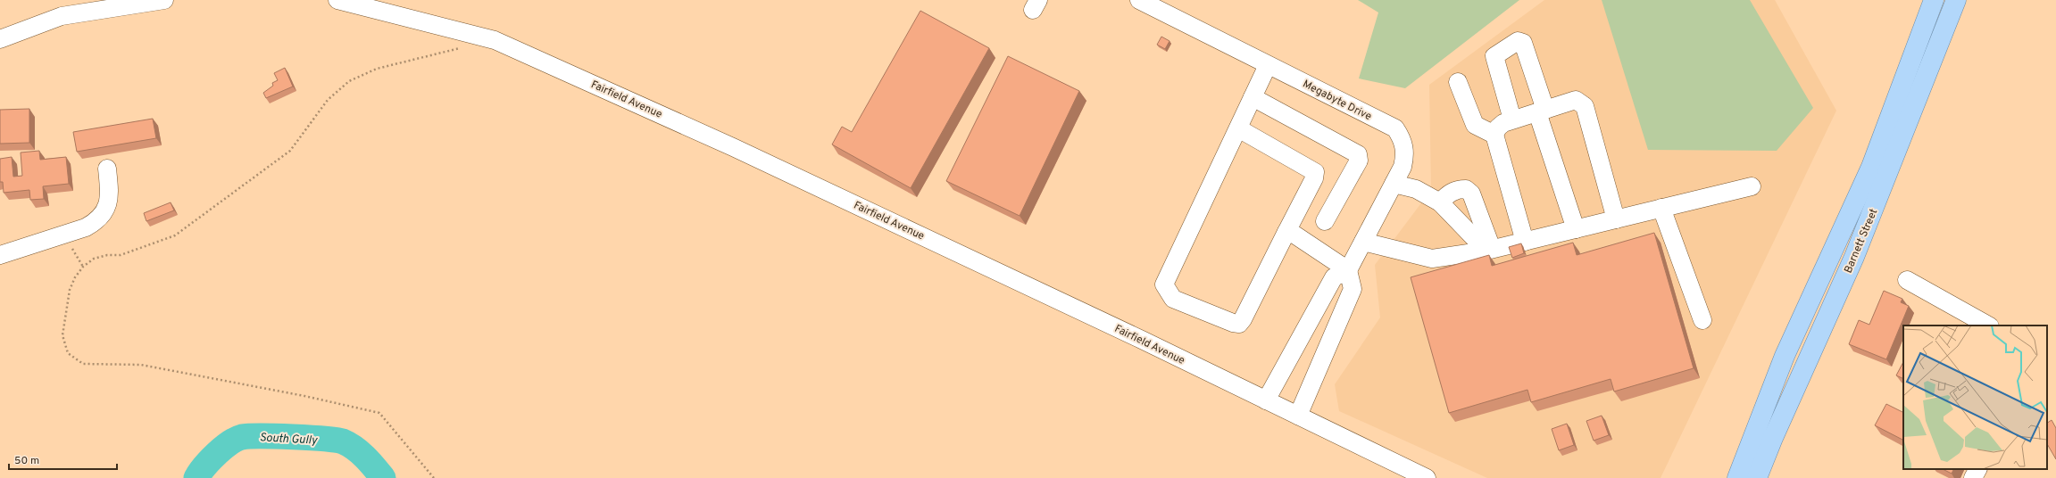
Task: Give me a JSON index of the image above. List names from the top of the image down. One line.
{"streets":{"main road":["Barnett Street"],"street":["Fairfield Avenue","Megabyte Drive"]},"water":["South Gully"],"scale_bar":"50 m"}
